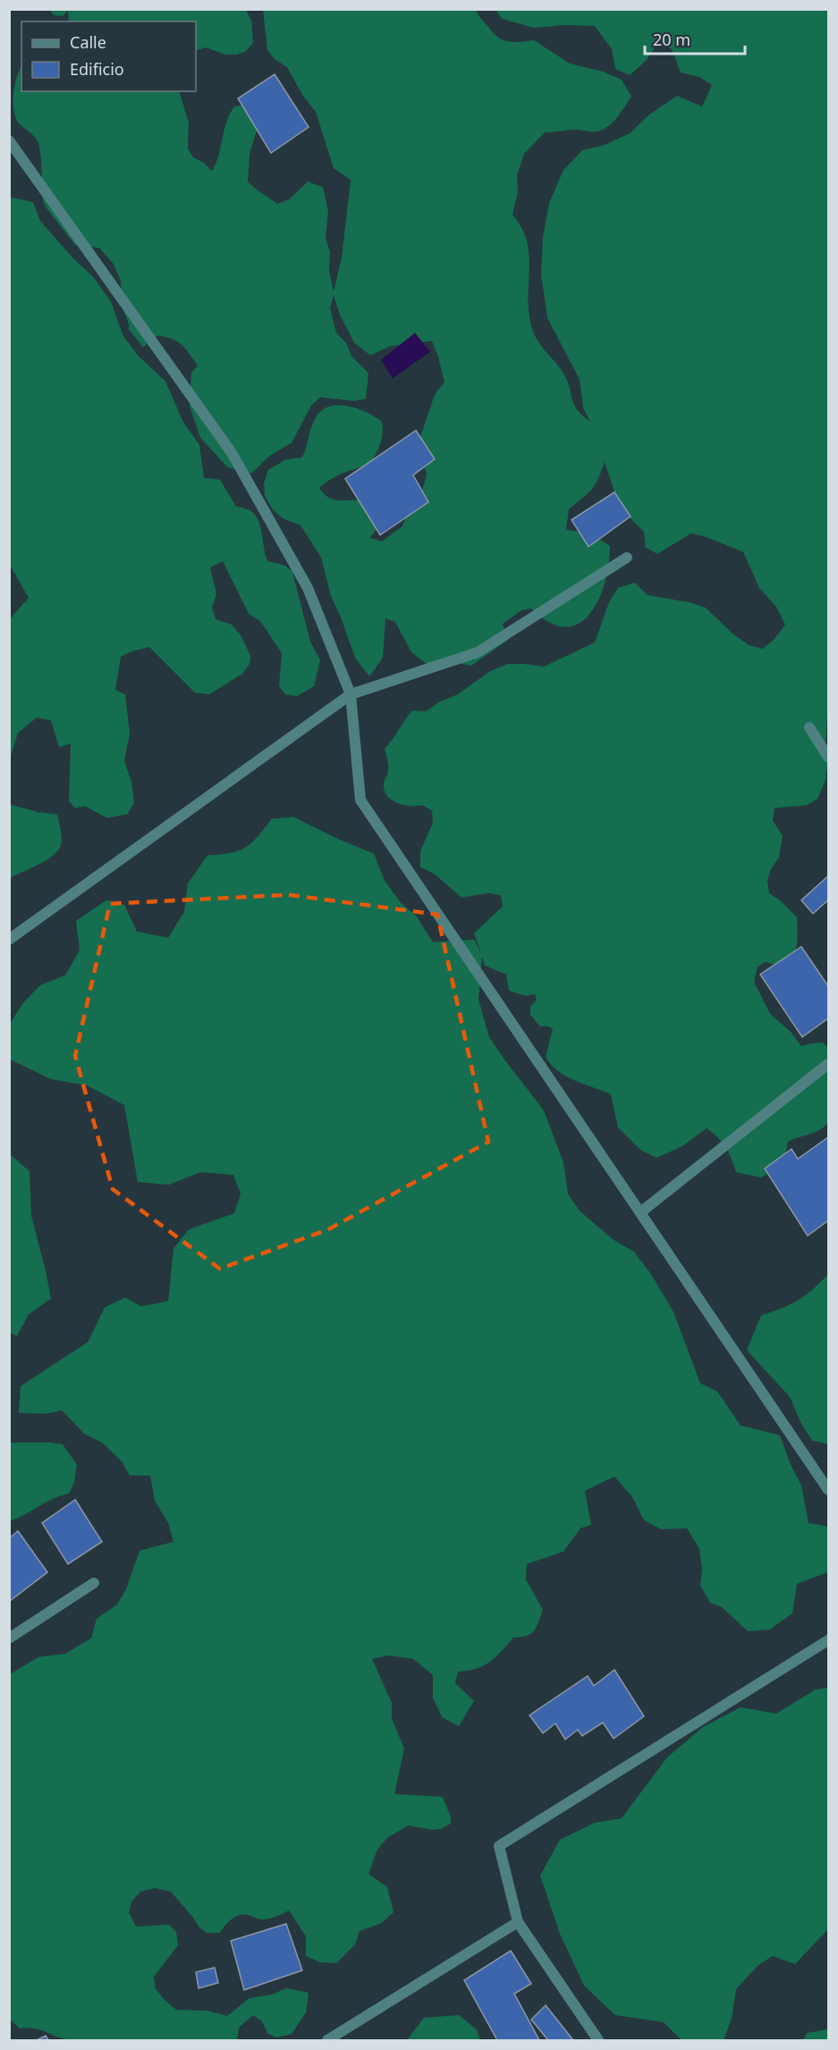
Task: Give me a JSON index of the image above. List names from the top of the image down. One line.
{"legend":["Calle","Edificio"],"scale_bar":"20 m"}
